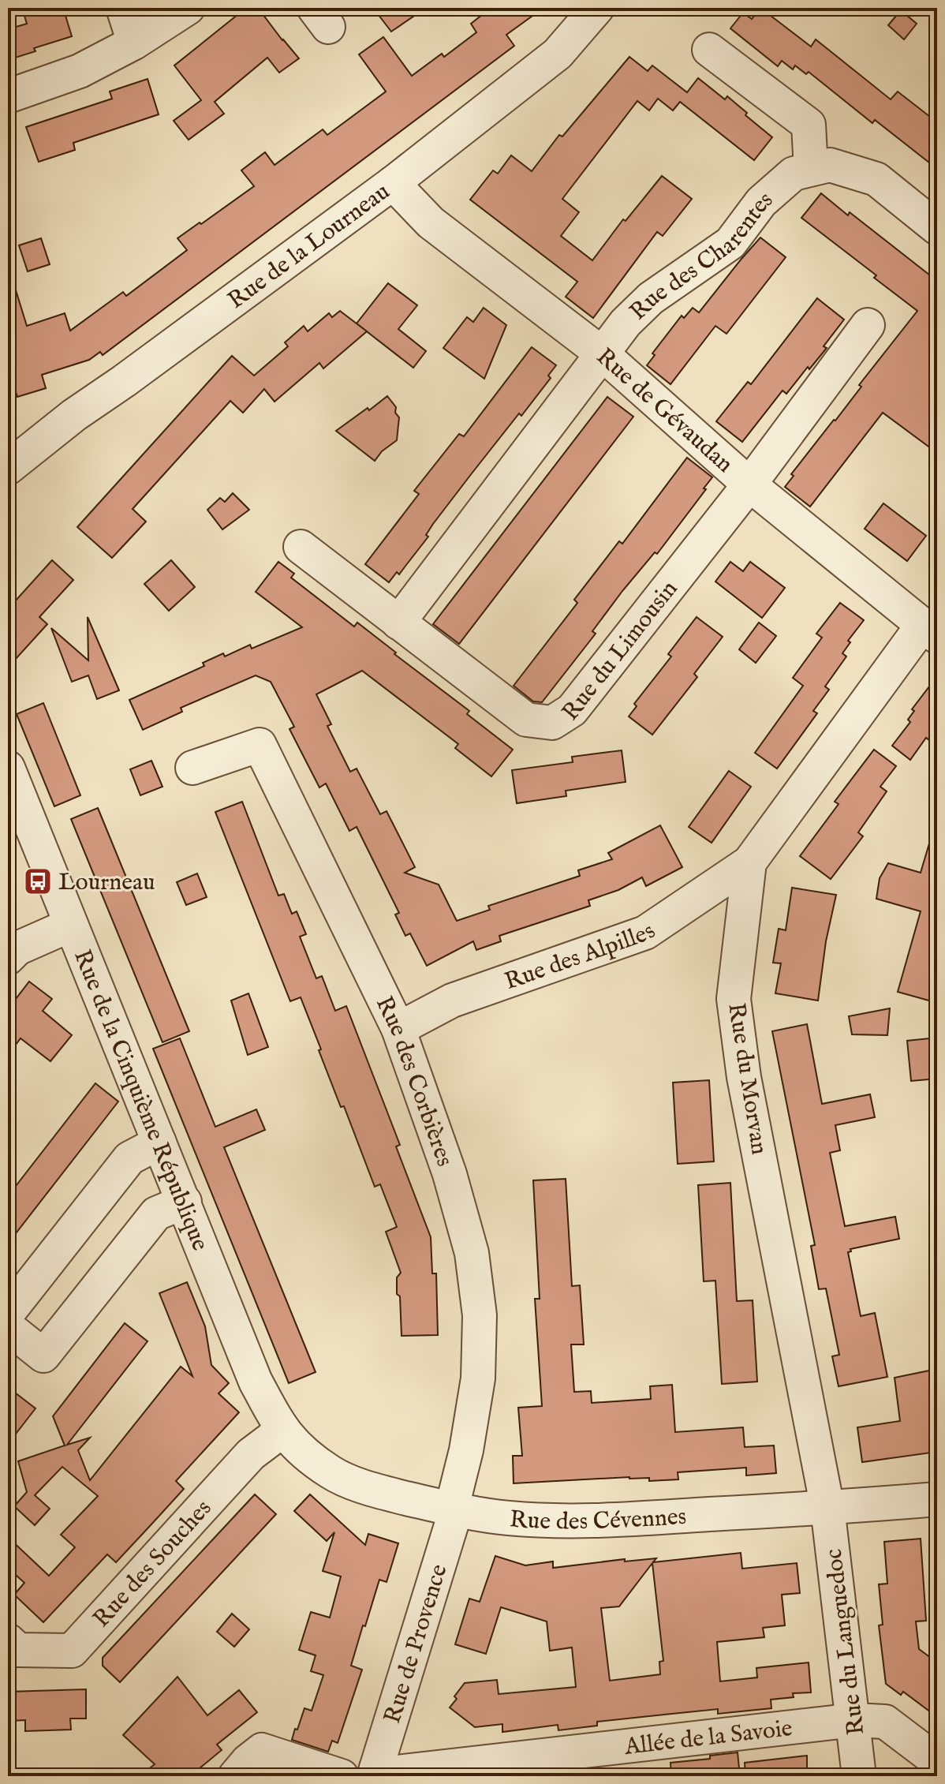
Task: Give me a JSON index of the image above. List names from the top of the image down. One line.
{"streets":{"street":["Rue de la Lourneau","Rue des Charentes","Rue de Gévaudan","Rue du Limousin","Rue des Alpilles","Rue du Morvan","Rue des Corbières","Rue de la Cinquième République","Rue des Cévennes","Rue des Souches","Rue du Languedoc","Rue de Provence","Allée de la Savoie"]},"crossings":[["Rue de la Lourneau","Rue de Gévaudan"],["Rue des Charentes","Rue de Gévaudan"],["Rue de Gévaudan","Rue du Limousin"],["Rue de Gévaudan","Rue du Morvan"],["Rue des Alpilles","Rue du Morvan"],["Rue des Alpilles","Rue des Corbières"],["Rue du Morvan","Rue des Cévennes"],["Rue du Morvan","Rue du Languedoc"],["Rue des Corbières","Rue des Cévennes"],["Rue des Corbières","Rue de Provence"],["Rue de la Cinquième République","Rue des Cévennes"],["Rue de la Cinquième République","Rue des Souches"],["Rue des Cévennes","Rue des Souches"],["Rue des Cévennes","Rue du Languedoc"],["Rue des Cévennes","Rue de Provence"],["Rue du Languedoc","Allée de la Savoie"],["Rue de Provence","Allée de la Savoie"]],"places":{"bus stop":["Lourneau"]}}
